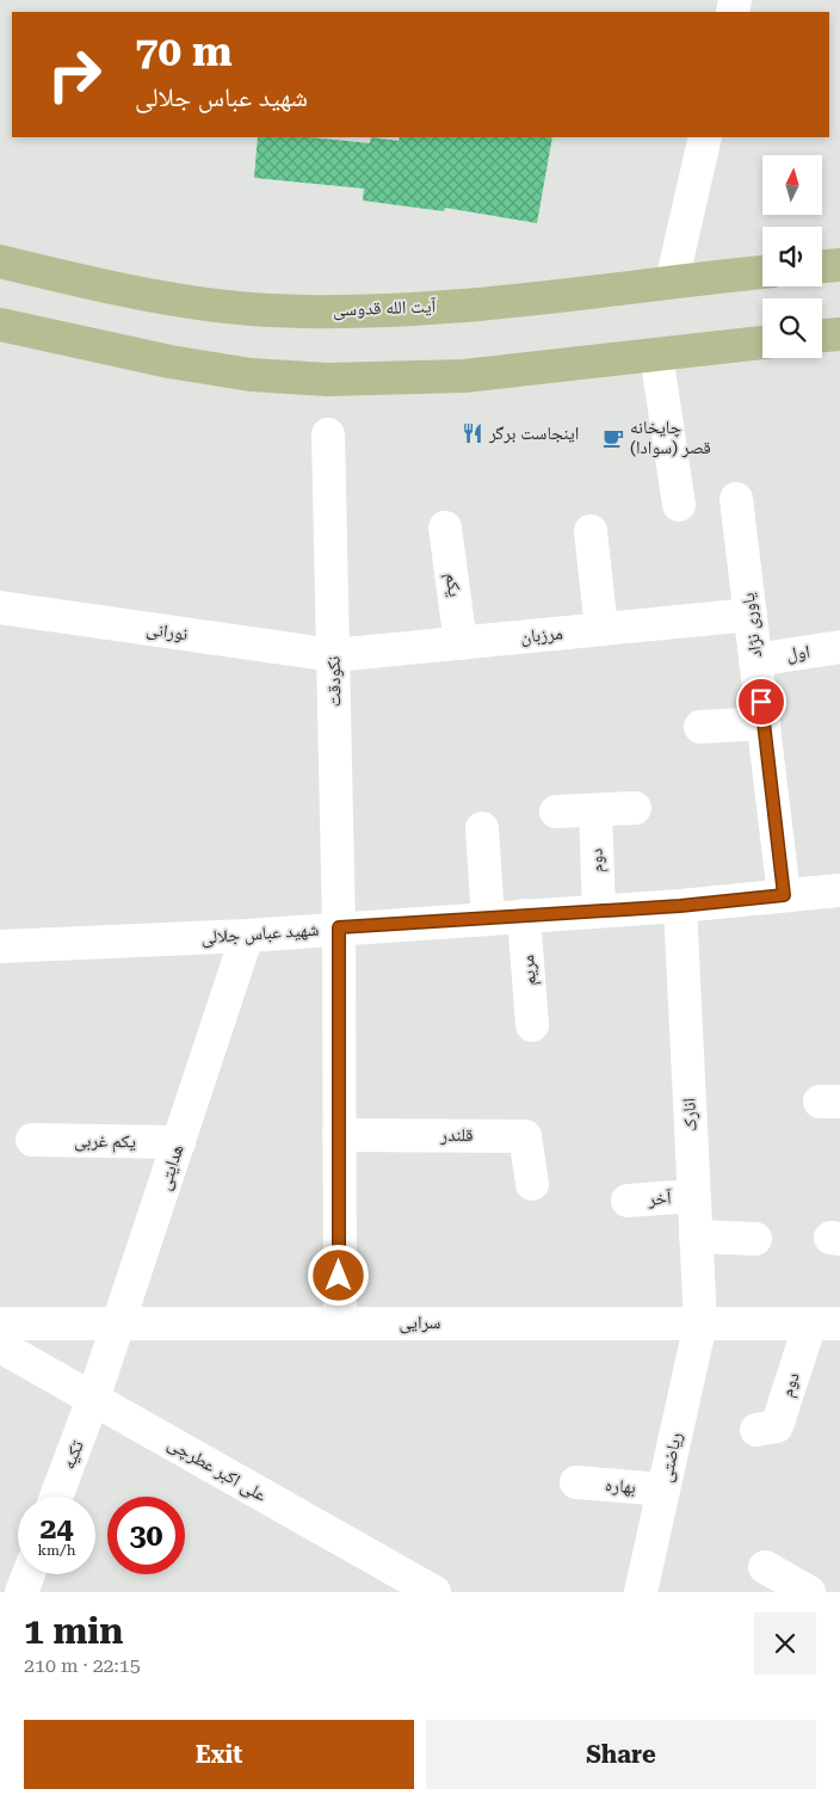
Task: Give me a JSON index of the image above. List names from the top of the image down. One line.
{"streets":{"main road":["آیت الله قدوسی"],"street":["یکم","یاوری نژاد","نورانی","مرزبان","اول","نکودقت","دوم","شهید عباس جلالی","مریم","انارک","قلندر","یکم غربی","هدایتی","آخر","سرایی","تکیه","ریاضتی","علی اکبر عطرچی","بهاره"]},"crossings":[["یکم","مرزبان"],["یاوری نژاد","مرزبان"],["یاوری نژاد","اول"],["یاوری نژاد","شهید عباس جلالی"],["نورانی","مرزبان"],["نورانی","نکودقت"],["مرزبان","نکودقت"],["نکودقت","شهید عباس جلالی"],["نکودقت","قلندر"],["نکودقت","سرایی"],["دوم","شهید عباس جلالی"],["دوم","سرایی"],["شهید عباس جلالی","مریم"],["شهید عباس جلالی","انارک"],["شهید عباس جلالی","هدایتی"],["انارک","آخر"],["انارک","سرایی"],["انارک","ریاضتی"],["یکم غربی","هدایتی"],["هدایتی","سرایی"],["هدایتی","تکیه"],["هدایتی","علی اکبر عطرچی"],["سرایی","ریاضتی"],["تکیه","علی اکبر عطرچی"],["ریاضتی","بهاره"]],"places":{"restaurant":["اینجاست برگر"],"cafe":["چایخانه قصر (سوادا)"]},"north":"top","page":{"turn":["70 m","شهید عباس جلالی"],"speed":"24 km/h","limit":"30","heading":["1 min","210 m · 22:15"],"buttons":["Exit","Share"]}}
